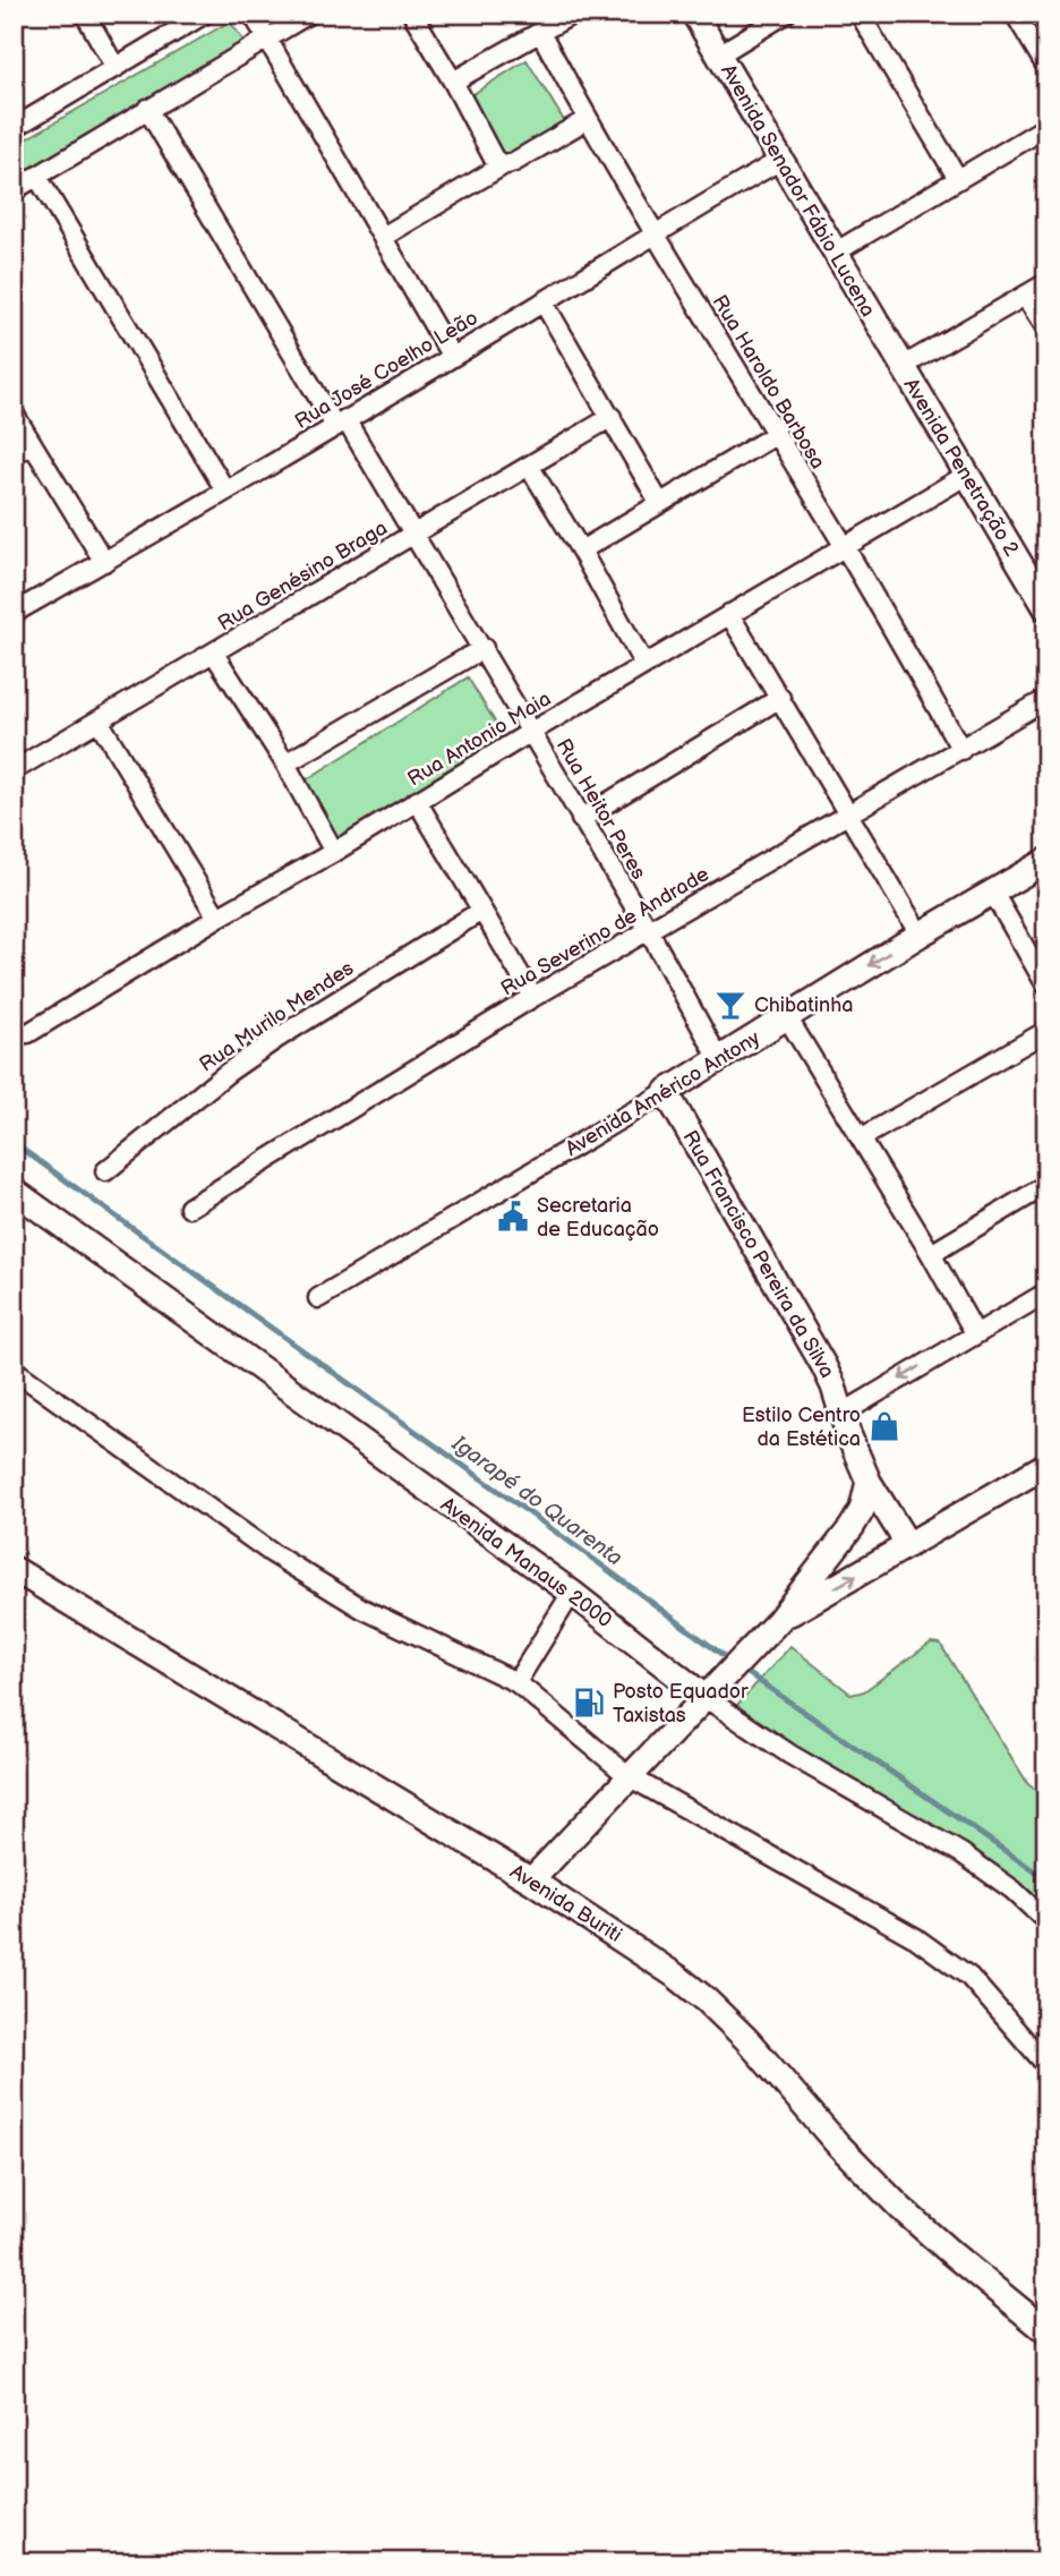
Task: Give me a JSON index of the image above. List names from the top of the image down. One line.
{"streets":{"street":["Avenida Senador Fábio Lucena","Rua José Coelho Leão","Rua Haroldo Barbosa","Avenida Penetração 2","Rua Genésino Braga","Rua Antonio Maia","Rua Heitor Peres","Rua Severino de Andrade","Rua Murilo Mendes","Avenida Américo Antony","Rua Francisco Pereira da Silva","Avenida Manaus 2000","Avenida Buriti"]},"crossings":[["Avenida Senador Fábio Lucena","Rua José Coelho Leão"],["Avenida Senador Fábio Lucena","Avenida Penetração 2"],["Rua José Coelho Leão","Rua Haroldo Barbosa"],["Rua José Coelho Leão","Rua Heitor Peres"],["Rua Haroldo Barbosa","Rua Antonio Maia"],["Rua Haroldo Barbosa","Rua Severino de Andrade"],["Avenida Penetração 2","Rua Antonio Maia"],["Rua Genésino Braga","Rua Heitor Peres"],["Rua Antonio Maia","Rua Heitor Peres"],["Rua Heitor Peres","Rua Severino de Andrade"],["Rua Heitor Peres","Avenida Américo Antony"],["Avenida Américo Antony","Rua Francisco Pereira da Silva"]],"water":["Igarapé do Quarenta"],"places":{"bar":["Chibatinha"],"public building":["Secretaria de Educação"],"shop":["Estilo Centro da Estética"],"fuel station":["Posto Equador Taxistas"]}}
